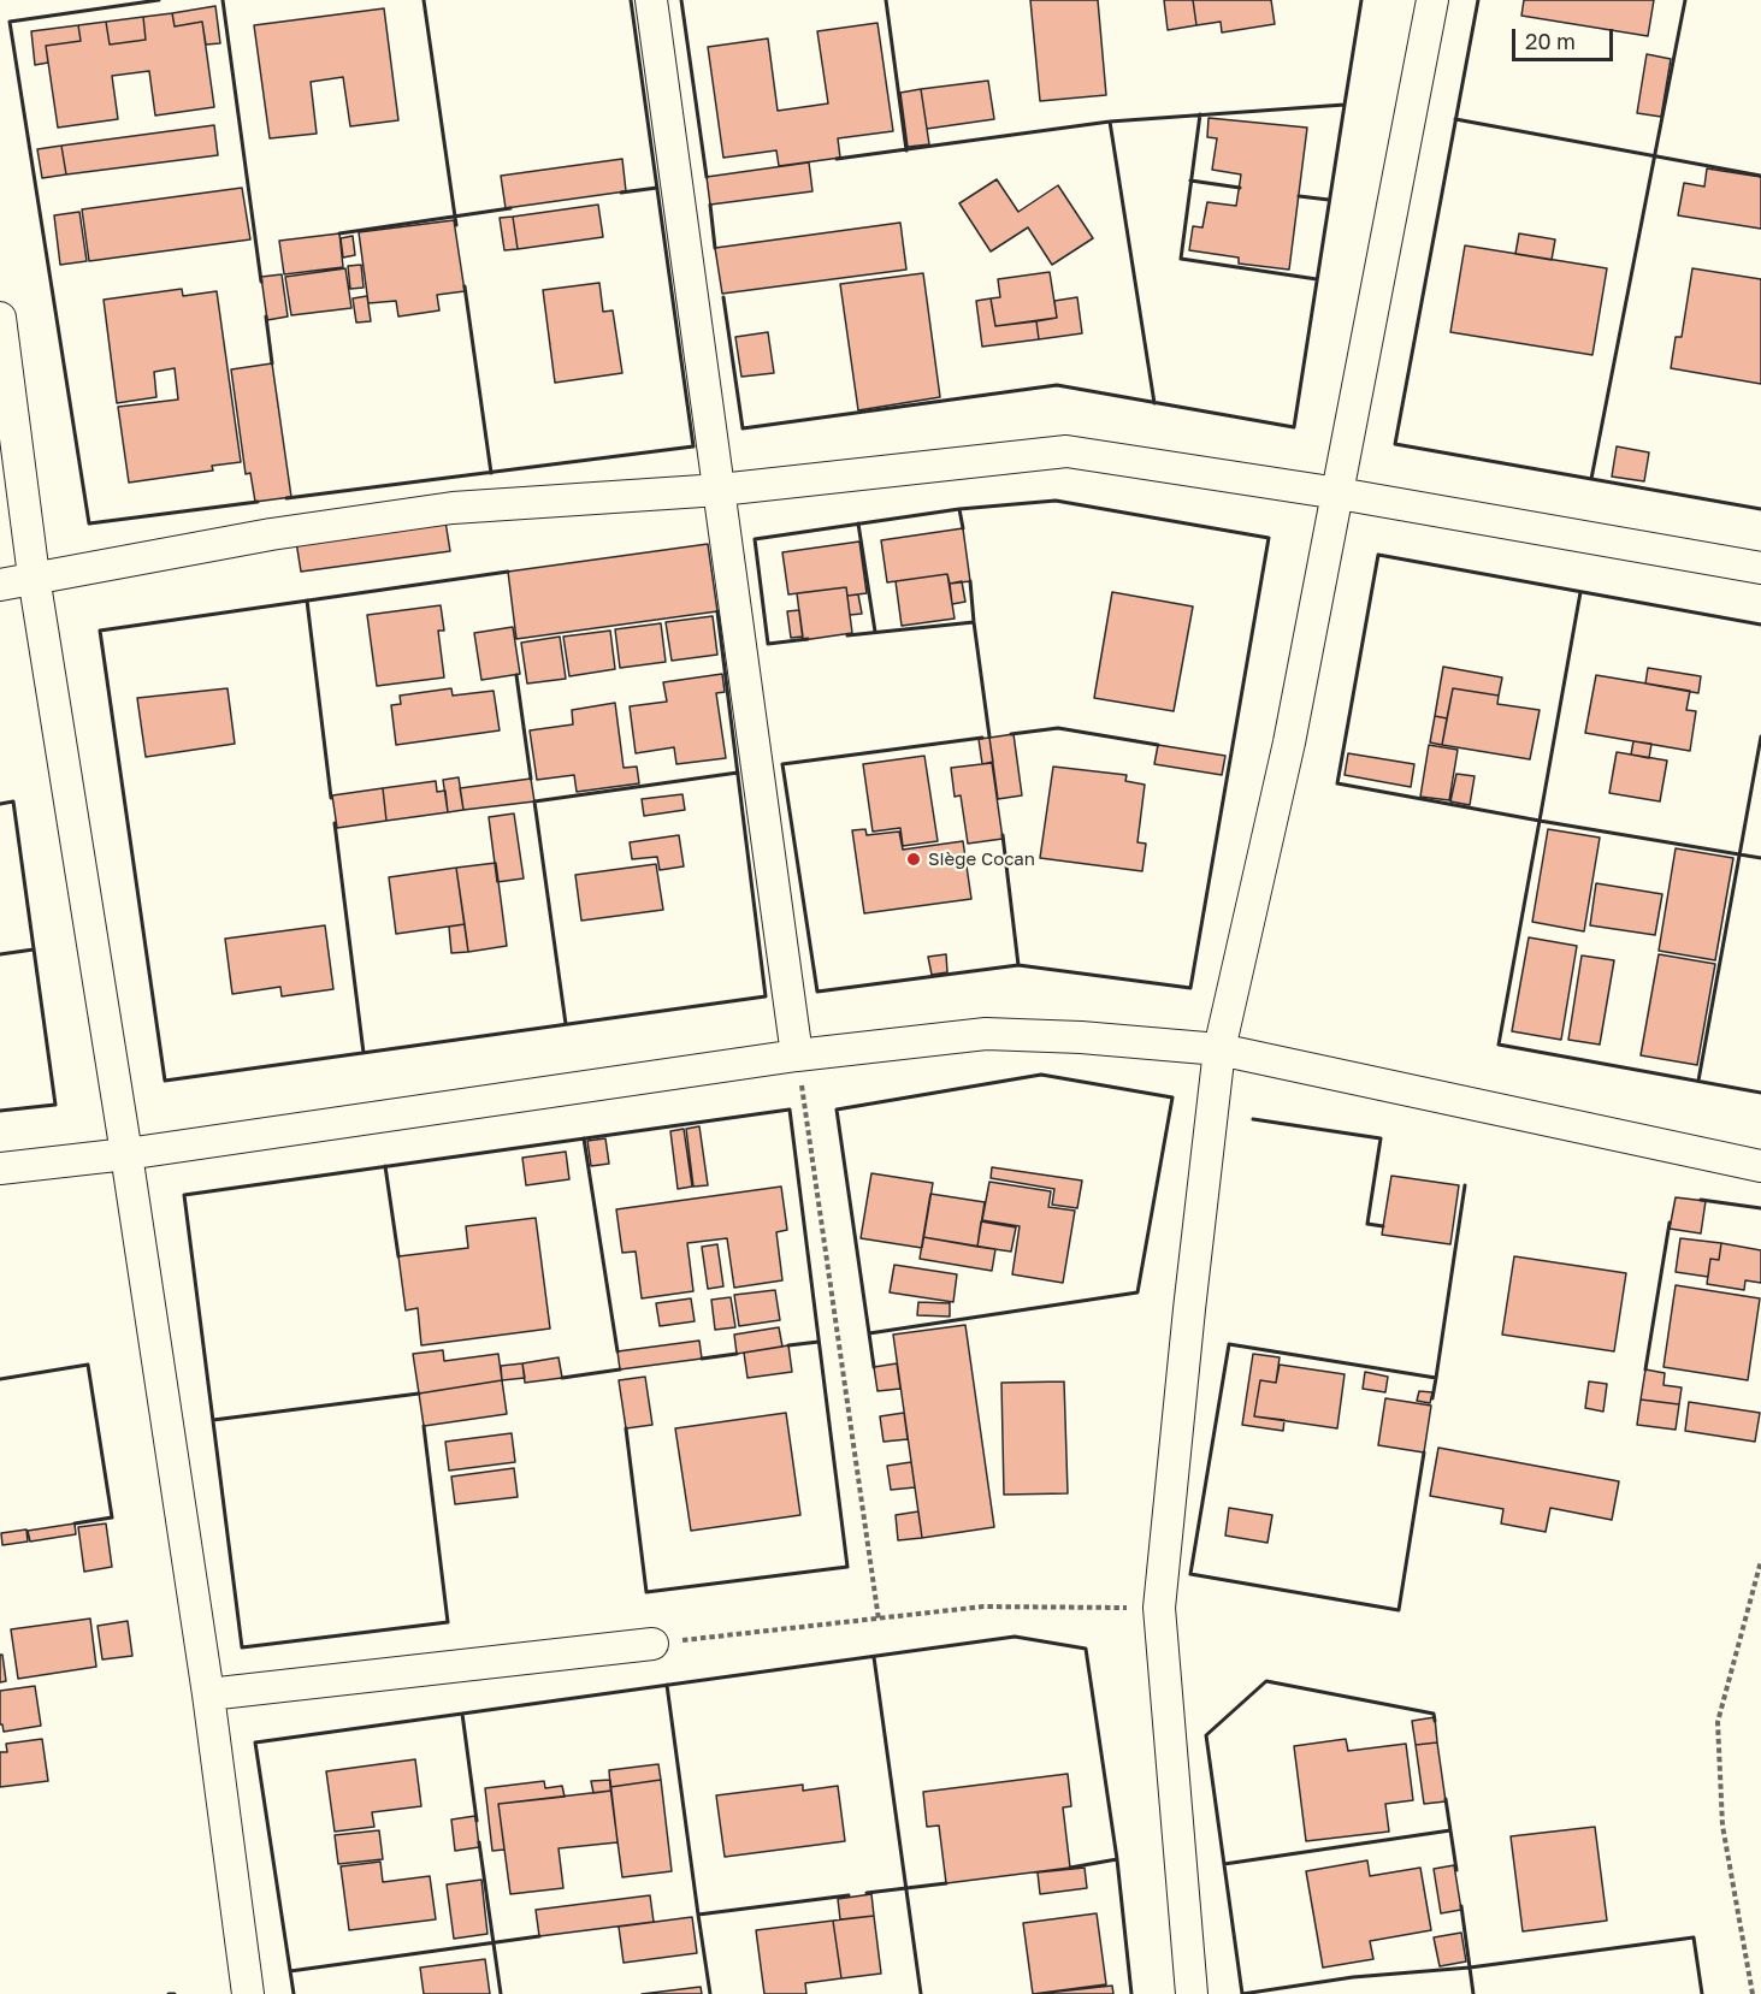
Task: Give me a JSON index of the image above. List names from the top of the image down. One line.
{"places":["Siège Cocan"],"scale_bar":"20 m"}
